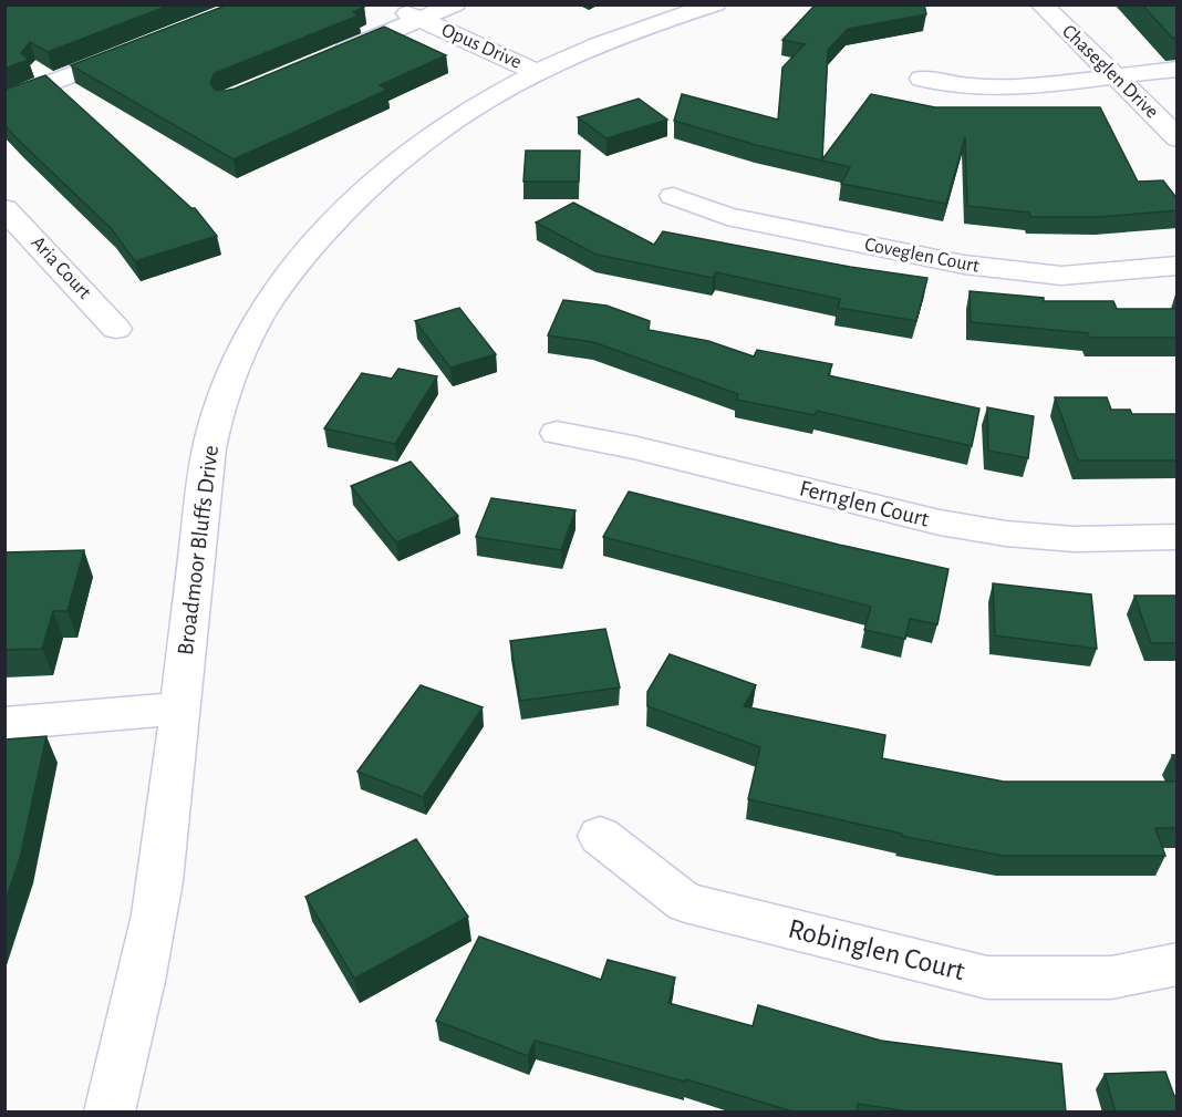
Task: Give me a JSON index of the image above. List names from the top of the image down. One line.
{"streets":{"street":["Opus Drive","Chaseglen Drive","Coveglen Court","Aria Court","Fernglen Court","Broadmoor Bluffs Drive","Robinglen Court"]},"crossings":[["Opus Drive","Broadmoor Bluffs Drive"]]}
